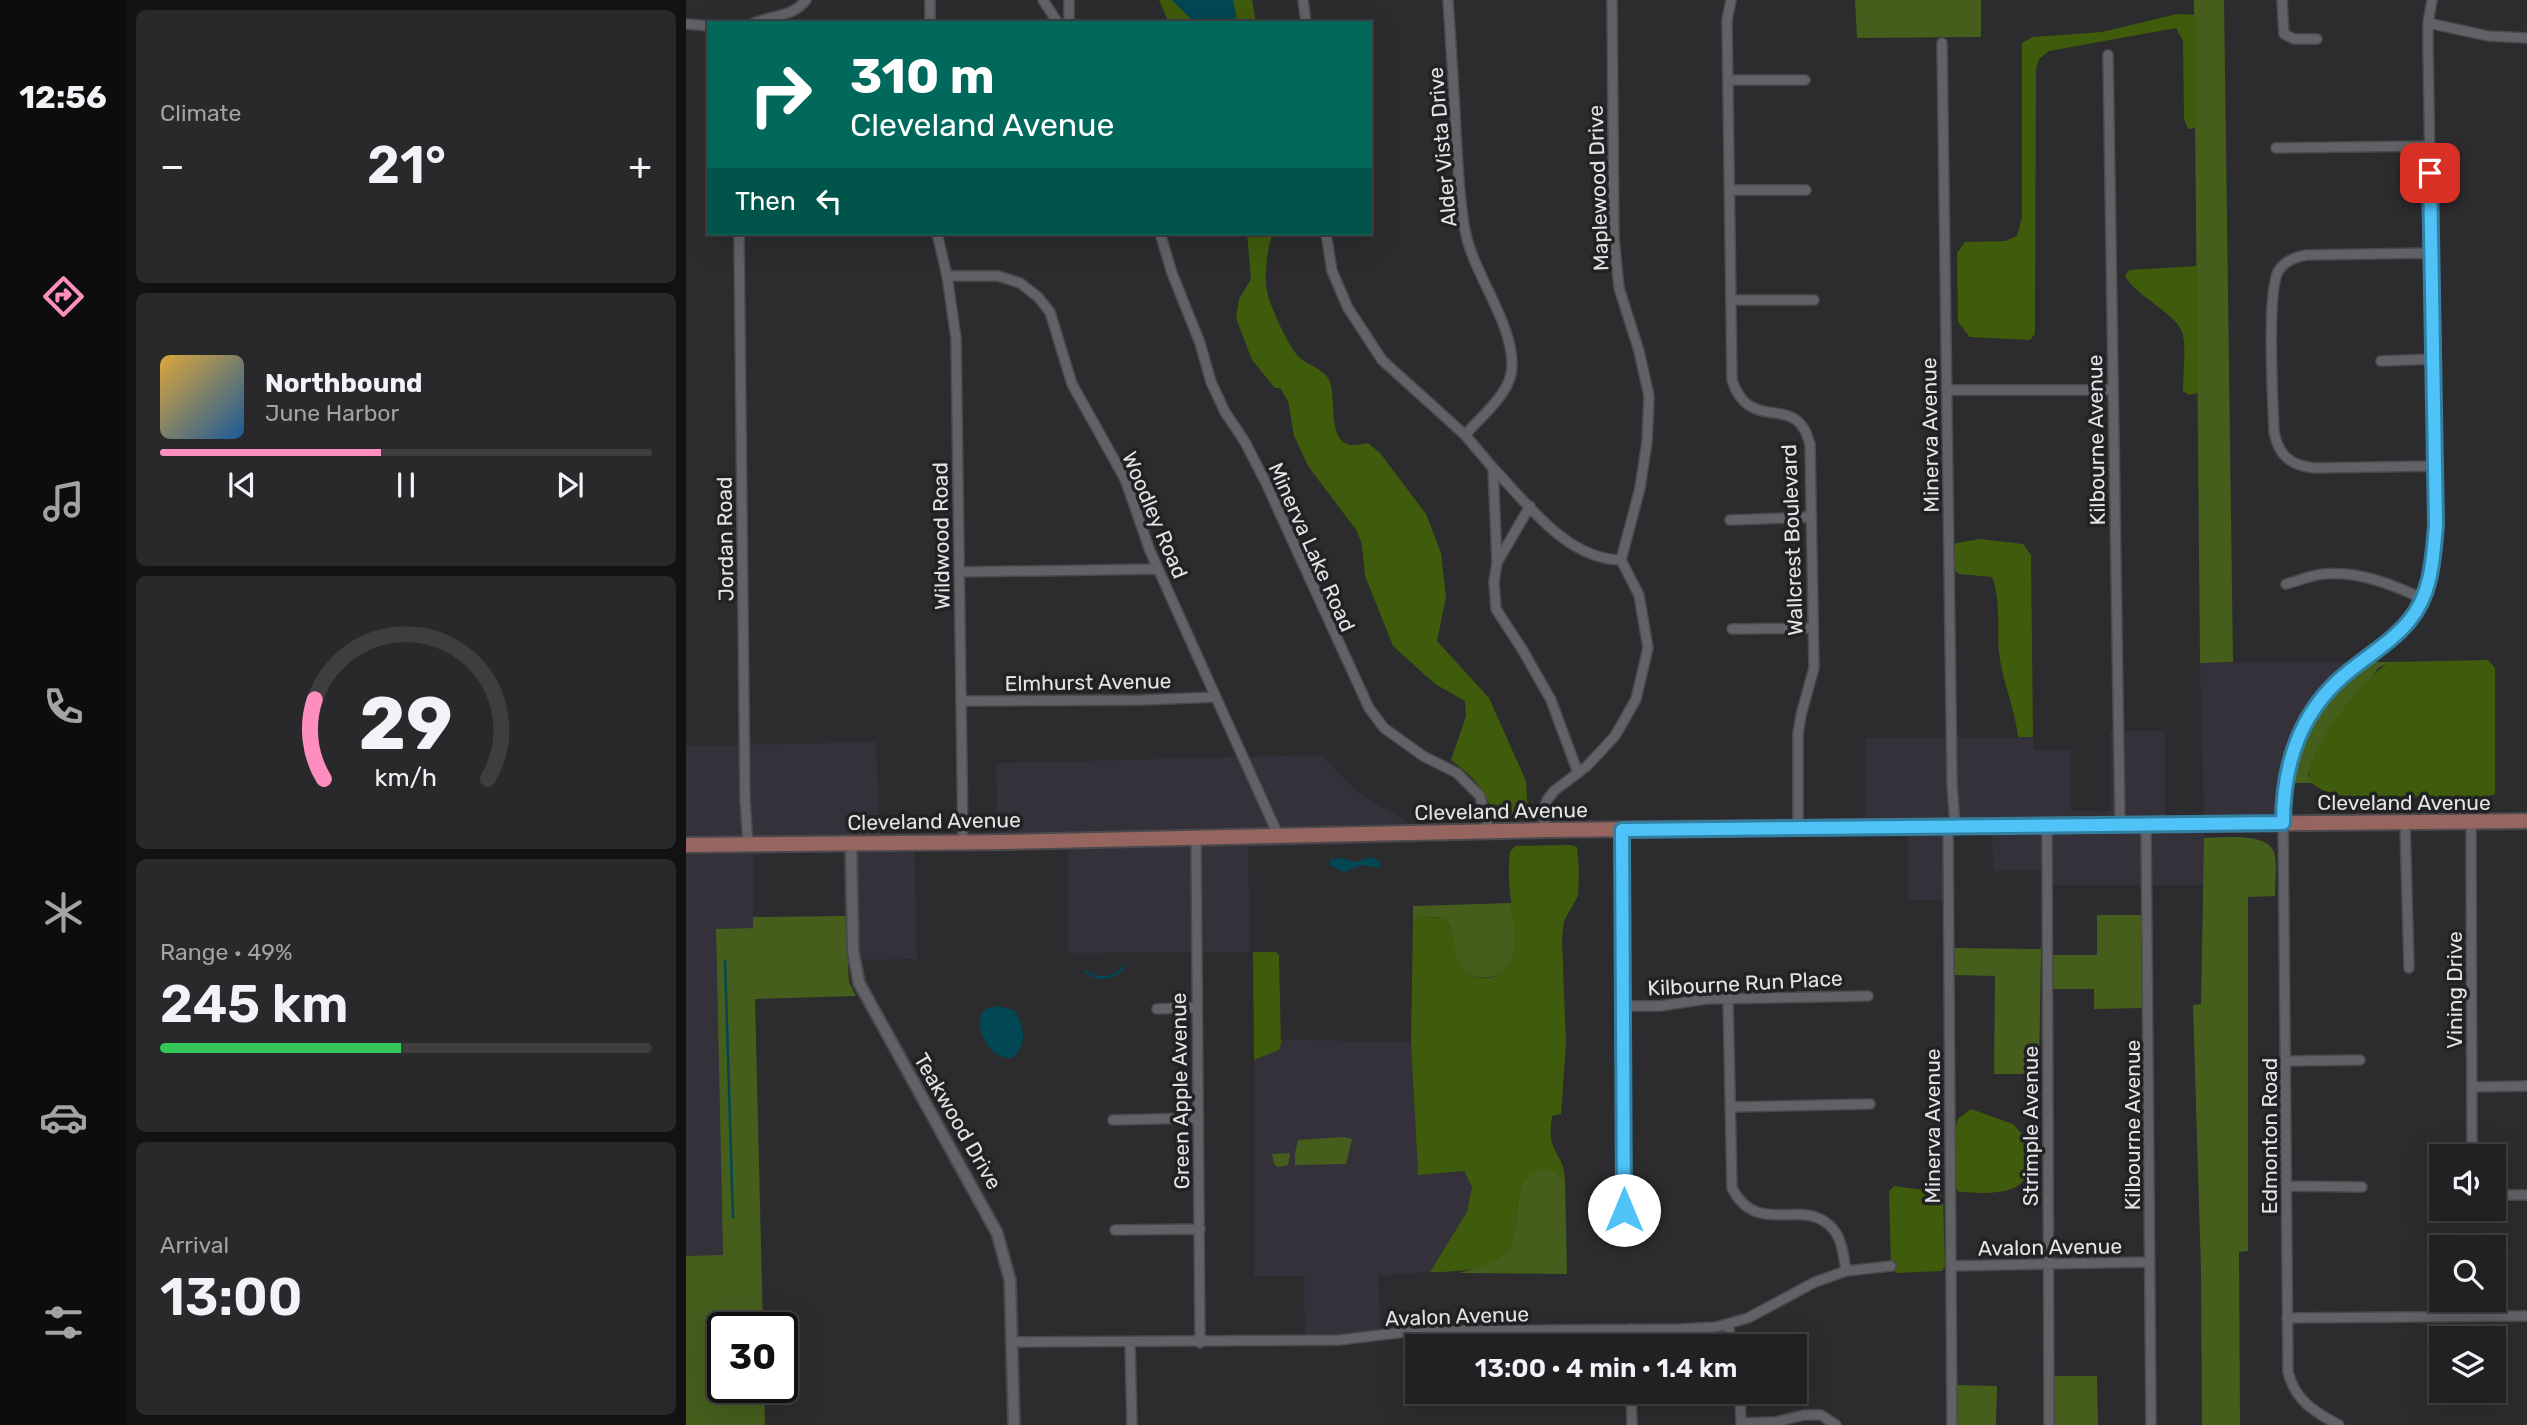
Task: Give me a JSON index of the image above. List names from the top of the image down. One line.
{"streets":{"main road":["Cleveland Avenue"],"street":["Alder Vista Drive","Maplewood Drive","Minerva Avenue","Kilbourne Avenue","Woodley Road","Wildwood Road","Jordan Road","Wallcrest Boulevard","Minerva Lake Road","Elmhurst Avenue","Kilbourne Run Place","Vining Drive","Green Apple Avenue","Teakwood Drive","Strimple Avenue","Edmonton Road","Avalon Avenue"]},"crossings":[["Minerva Avenue","Cleveland Avenue"],["Minerva Avenue","Avalon Avenue"],["Kilbourne Avenue","Cleveland Avenue"],["Kilbourne Avenue","Avalon Avenue"],["Woodley Road","Wildwood Road"],["Woodley Road","Elmhurst Avenue"],["Woodley Road","Cleveland Avenue"],["Wildwood Road","Elmhurst Avenue"],["Wildwood Road","Cleveland Avenue"],["Jordan Road","Cleveland Avenue"],["Wallcrest Boulevard","Cleveland Avenue"],["Minerva Lake Road","Cleveland Avenue"],["Cleveland Avenue","Vining Drive"],["Cleveland Avenue","Green Apple Avenue"],["Cleveland Avenue","Teakwood Drive"],["Cleveland Avenue","Strimple Avenue"],["Cleveland Avenue","Edmonton Road"],["Green Apple Avenue","Avalon Avenue"],["Teakwood Drive","Avalon Avenue"],["Strimple Avenue","Avalon Avenue"]],"page":{"tabs":"12:56","tile":["Climate",["Range · 49%","245 km"],["Arrival","13:00"]],"turn":["310 m","Cleveland Avenue"],"heat":["−","21°","+"],"then":"Then","song":["Northbound","June Harbor"],"limit":"30","trip":"13:00 · 4 min · 1.4 km","gauge":["29","km/h"]}}
